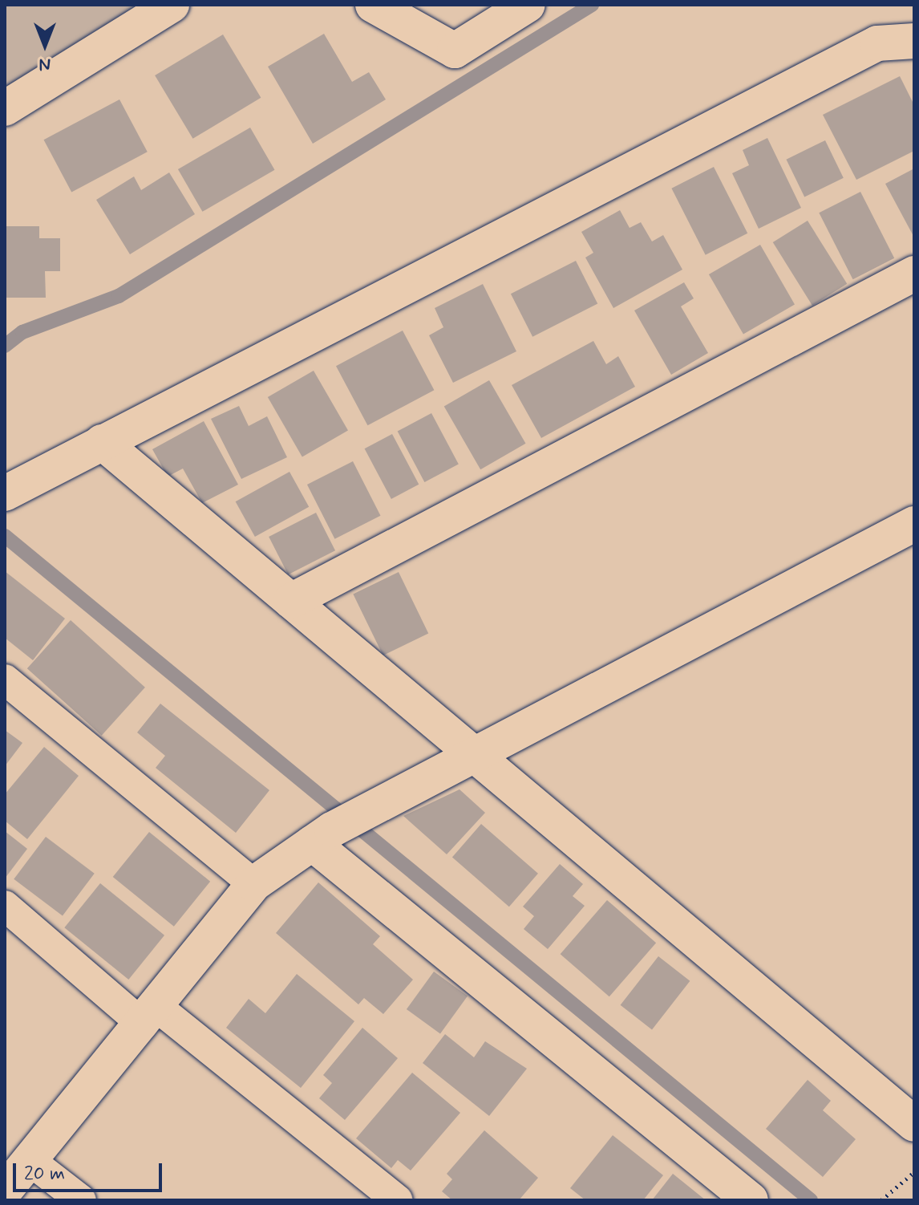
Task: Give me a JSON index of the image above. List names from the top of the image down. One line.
{"scale_bar":"20 m","north":"bottom"}
